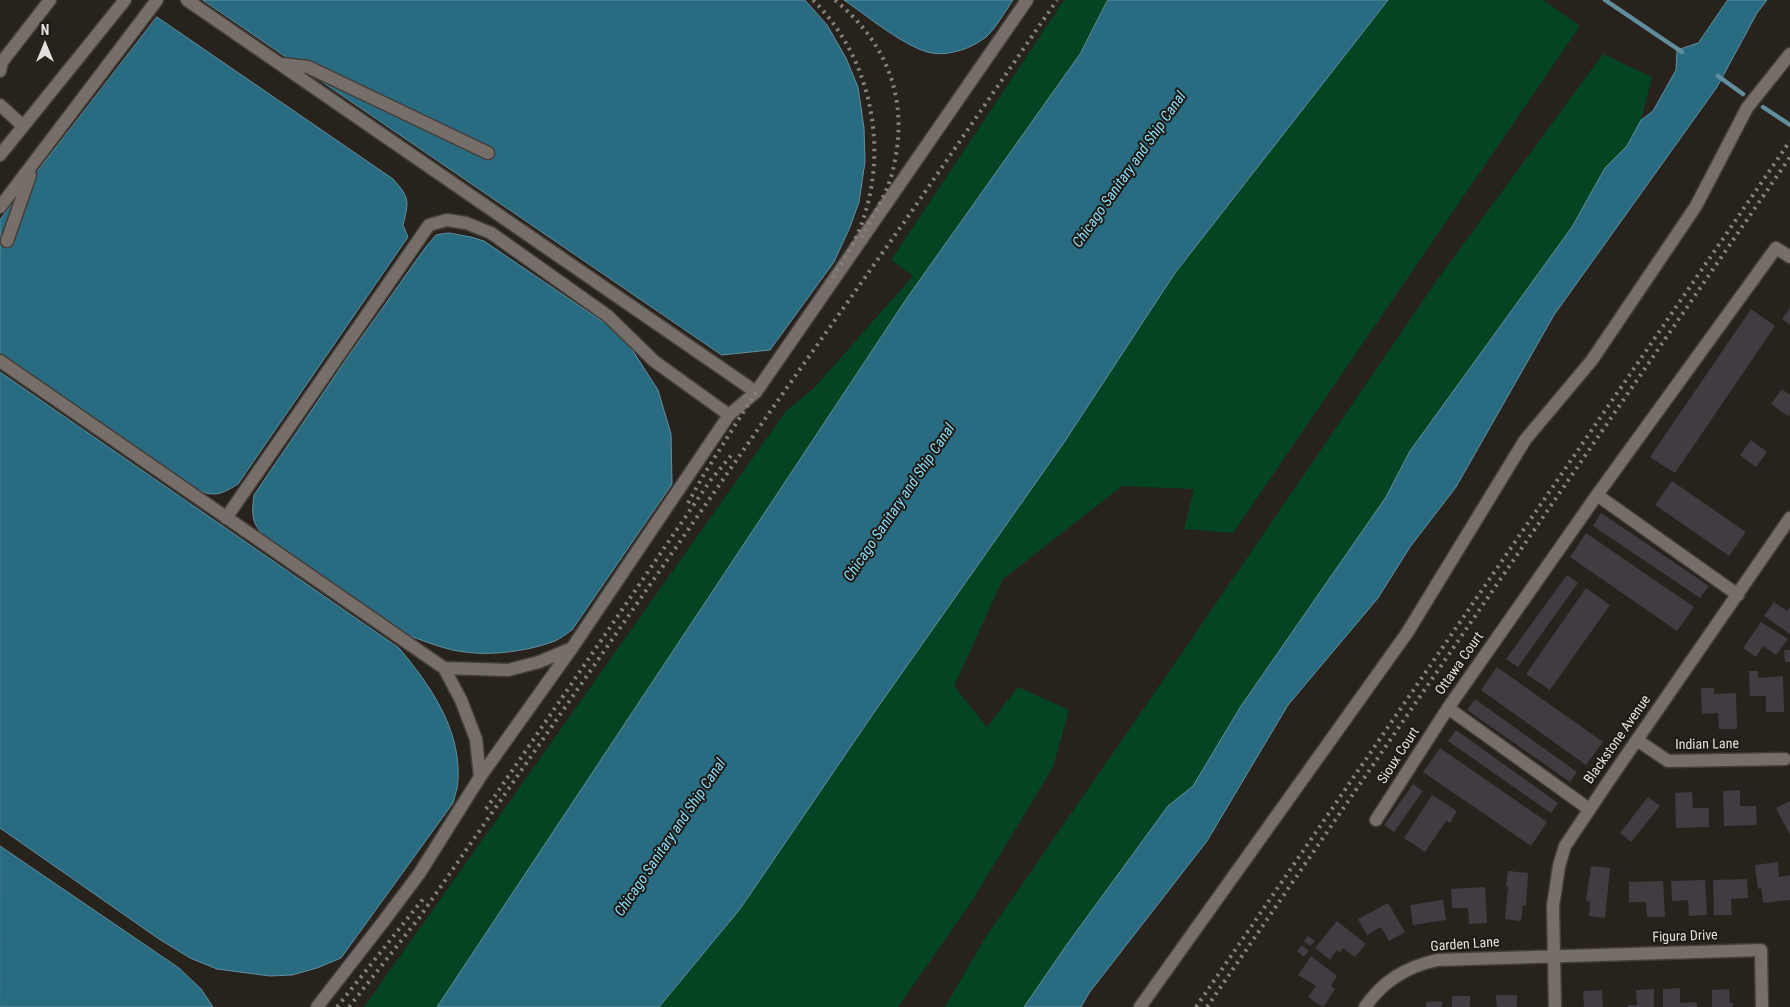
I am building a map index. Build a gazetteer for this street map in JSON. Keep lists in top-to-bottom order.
{
  "streets": {
    "street": [
      "Ottawa Court",
      "Blackstone Avenue",
      "Indian Lane",
      "Sioux Court",
      "Figura Drive",
      "Garden Lane"
    ]
  },
  "crossings": [
    ["Ottawa Court", "Blackstone Avenue"],
    ["Ottawa Court", "Sioux Court"],
    ["Blackstone Avenue", "Indian Lane"],
    ["Blackstone Avenue", "Figura Drive"],
    ["Blackstone Avenue", "Garden Lane"],
    ["Figura Drive", "Garden Lane"]
  ],
  "water": ["Chicago Sanitary and Ship Canal"],
  "north": "top"
}
